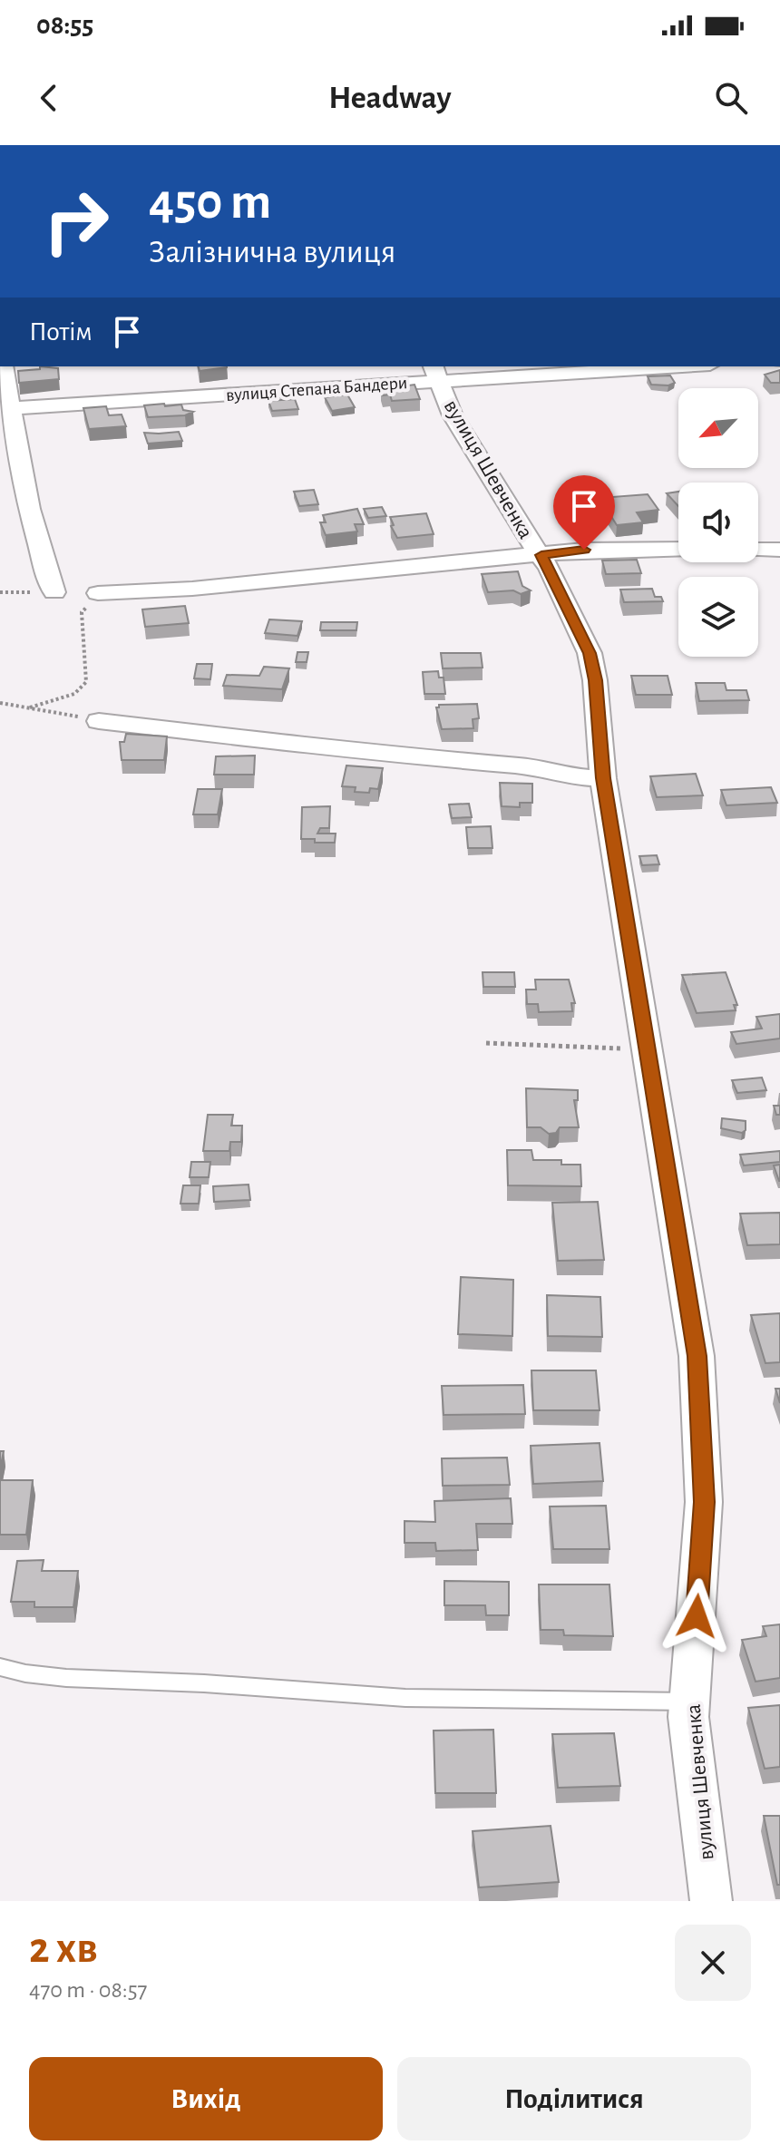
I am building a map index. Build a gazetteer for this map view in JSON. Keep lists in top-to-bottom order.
{
  "streets": {
    "street": ["вулиця Степана Бандери", "вулиця Шевченка"]
  },
  "crossings": [
    ["вулиця Степана Бандери", "вулиця Шевченка"]
  ],
  "north": "bottom left",
  "page": {
    "status": "08:55",
    "header": "Headway",
    "turn": ["450 m", "Залізнична вулиця"],
    "then": "Потім",
    "heading": ["2 хв", "470 m · 08:57"],
    "buttons": ["Вихід", "Поділитися"]
  }
}
